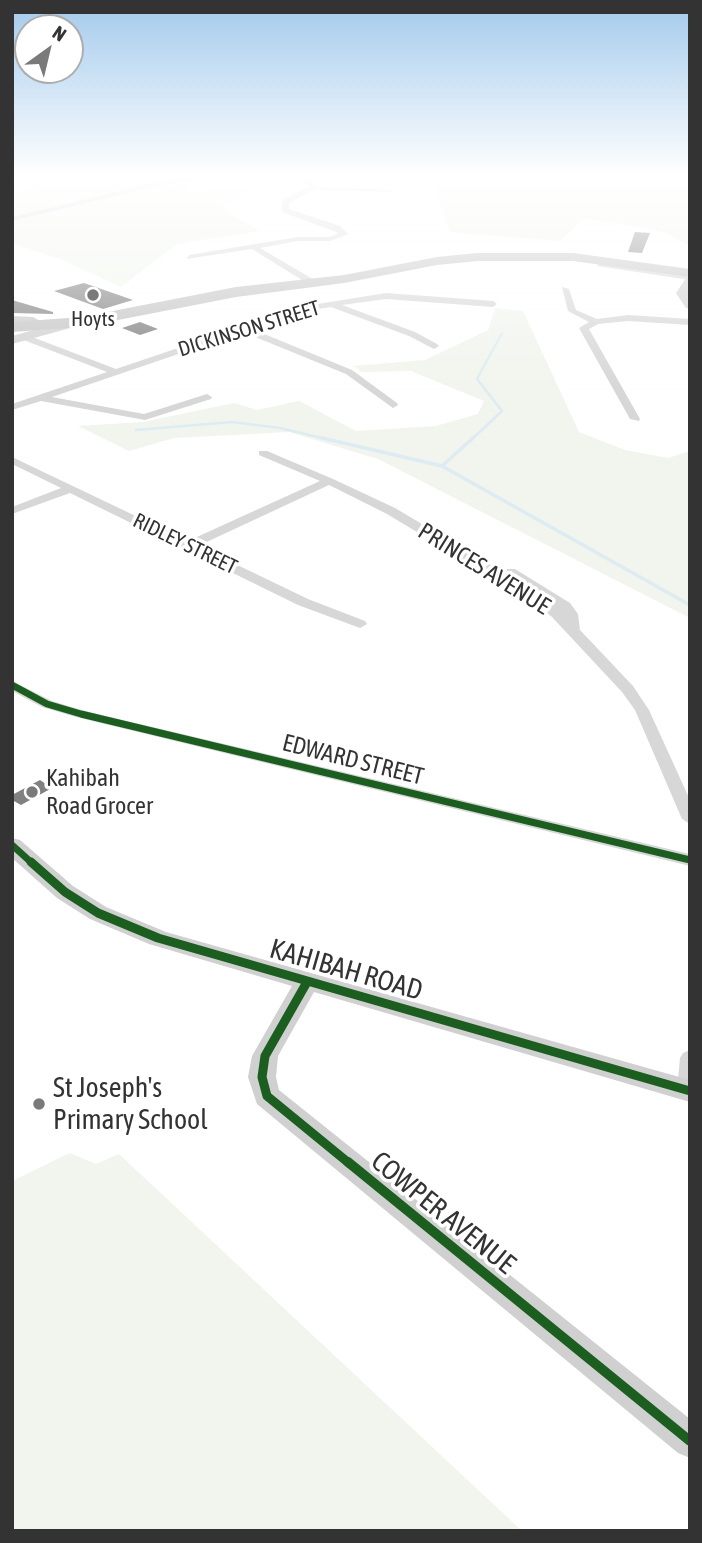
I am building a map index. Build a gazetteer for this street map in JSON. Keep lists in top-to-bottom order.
{
  "streets": {
    "street": [
      "DICKINSON STREET",
      "RIDLEY STREET",
      "PRINCES AVENUE",
      "EDWARD STREET",
      "KAHIBAH ROAD",
      "COWPER AVENUE"
    ]
  },
  "crossings": [
    ["KAHIBAH ROAD", "COWPER AVENUE"]
  ],
  "places": ["Hoyts", "Kahibah Road Grocer", "St Joseph's Primary School"],
  "north": "top right"
}
